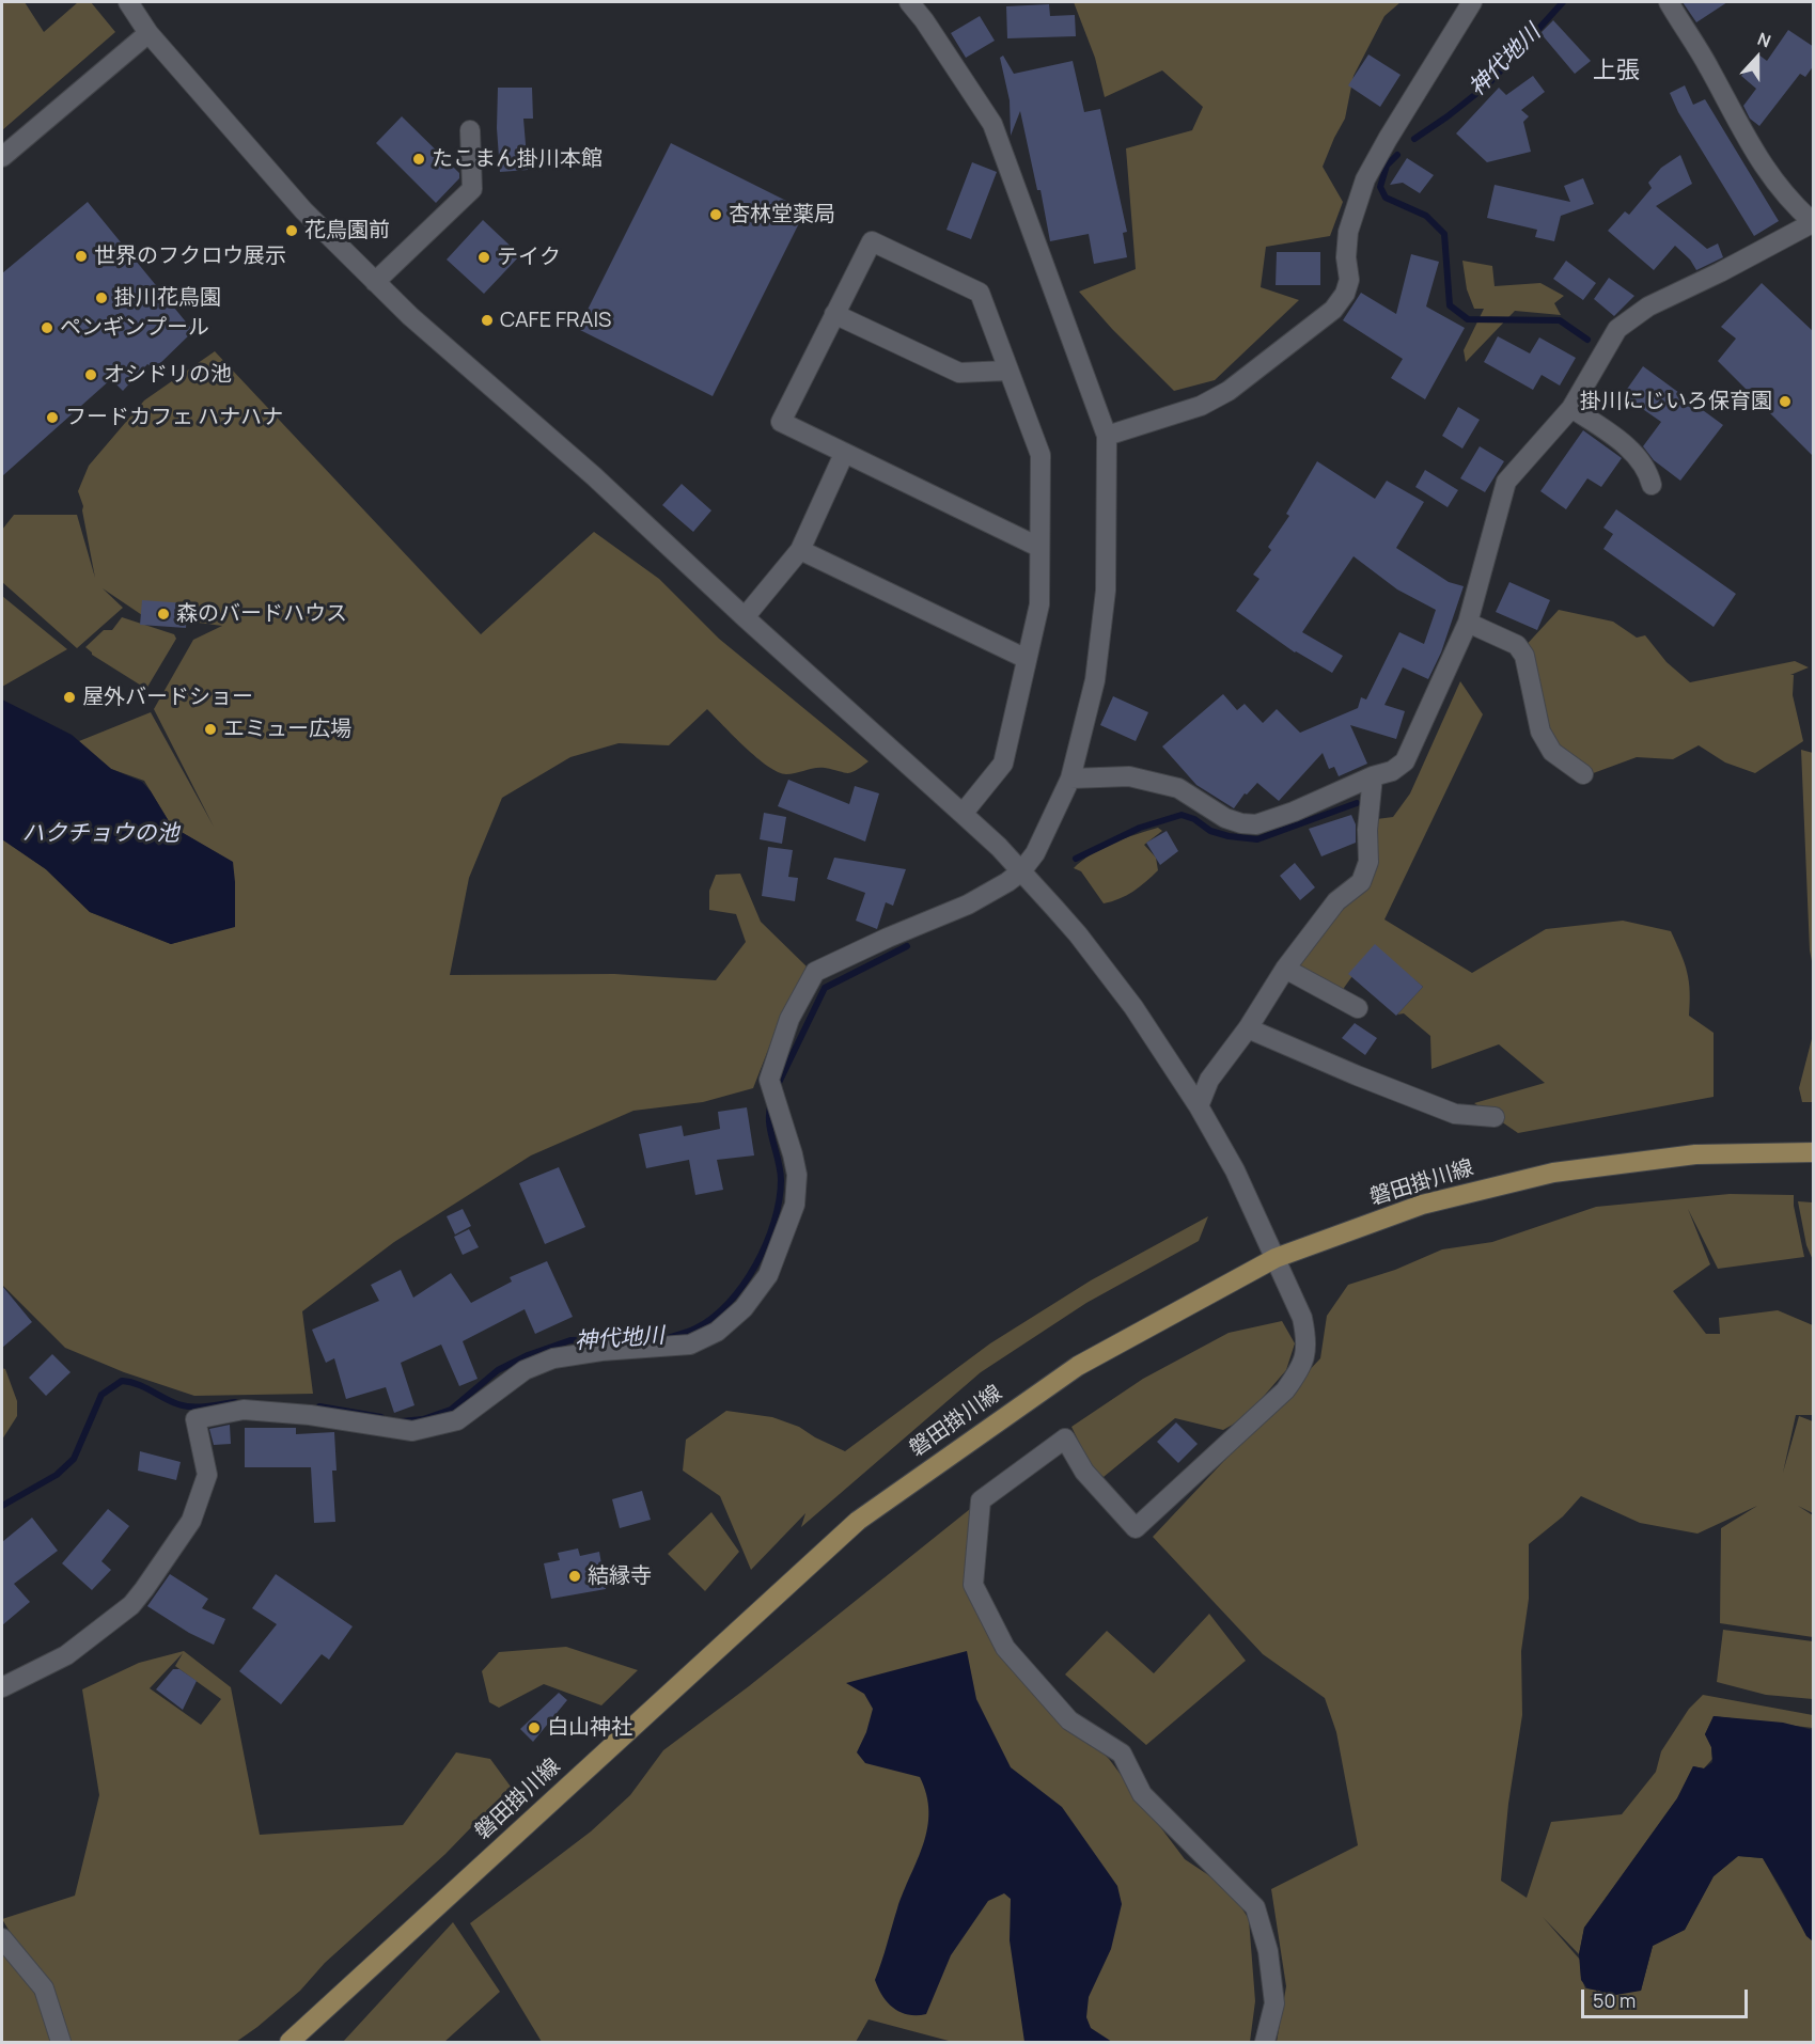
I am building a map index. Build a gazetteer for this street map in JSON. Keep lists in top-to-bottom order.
{
  "streets": {
    "main road": ["磐田掛川線"]
  },
  "districts": ["上張"],
  "water": ["神代地川", "ハクチョウの池"],
  "places": [
    "たこまん掛川本館",
    "杏林堂薬局",
    "花鳥園前",
    "世界のフクロウ展示",
    "テイク",
    "掛川花鳥園",
    "CAFE FRAIS",
    "ペンギンプール",
    "オシドリの池",
    "掛川にじいろ保育園",
    "フードカフェ ハナハナ",
    "森のバードハウス",
    "屋外バードショー",
    "エミュー広場",
    "結縁寺",
    "白山神社"
  ],
  "scale_bar": "50 m",
  "north": "top"
}
